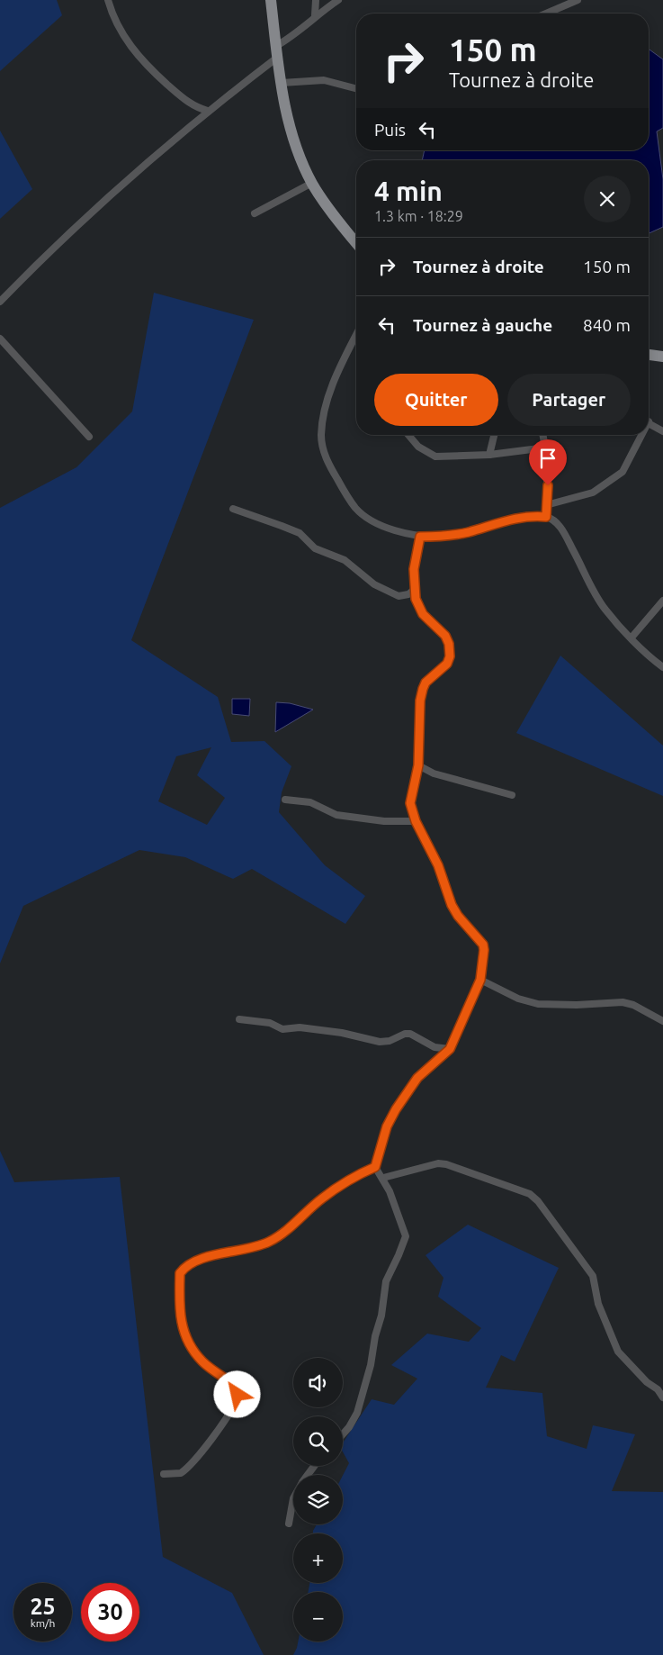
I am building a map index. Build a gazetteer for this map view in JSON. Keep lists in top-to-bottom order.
{
  "page": {
    "turn": ["150 m", "Tournez à droite"],
    "then": "Puis",
    "heading": ["4 min", "1.3 km · 18:29"],
    "list": [
      {
        "name": "Tournez à droite",
        "value": "150 m"
      },
      {
        "name": "Tournez à gauche",
        "value": "840 m"
      }
    ],
    "buttons": ["Quitter", "Partager"],
    "map_buttons": ["+", "−"],
    "speed": "25 km/h",
    "limit": "30"
  }
}
